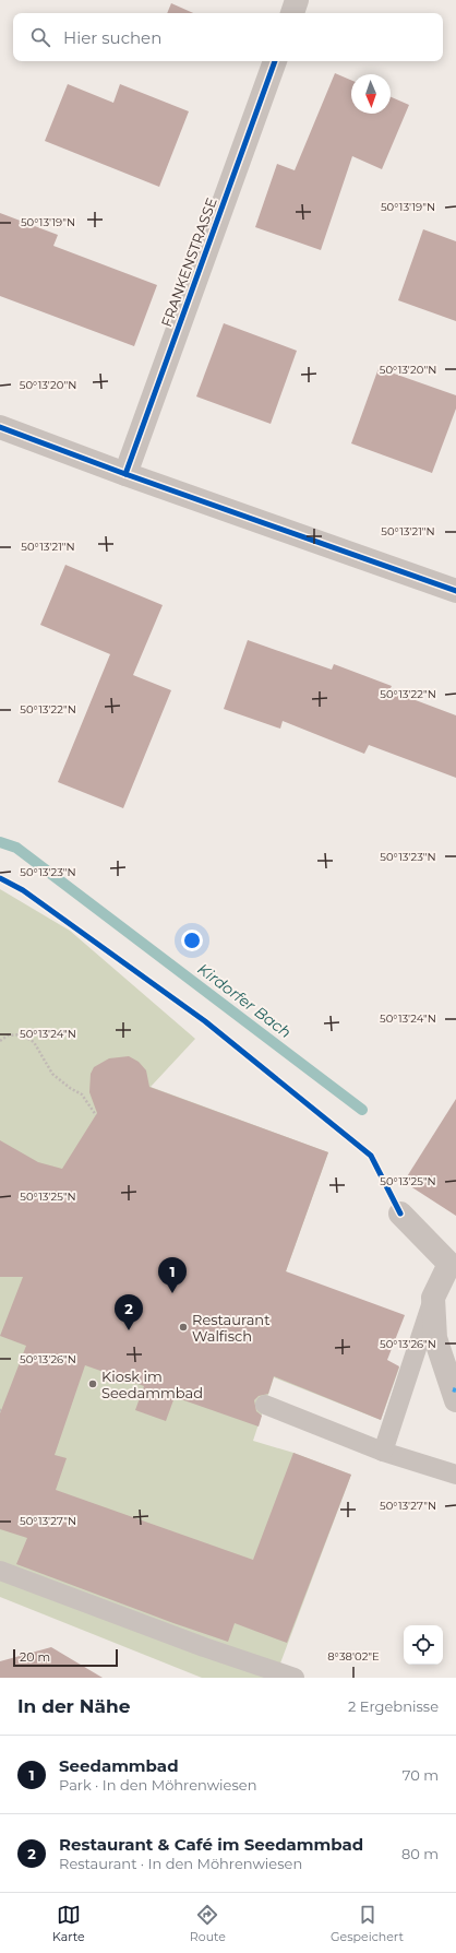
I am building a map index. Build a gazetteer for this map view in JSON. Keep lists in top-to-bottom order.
{
  "streets": {
    "street": ["FRANKENSTRASSE"]
  },
  "water": ["Kirdorfer Bach"],
  "places": ["Restaurant Walfisch", "Kiosk im Seedammbad"],
  "scale_bar": "20 m",
  "north": "bottom",
  "page": {
    "search": "Hier suchen",
    "pins": ["1", "2"],
    "scale": "20 m",
    "heading": ["In der Nähe", "2 Ergebnisse"],
    "list": [
      {
        "mark": "1",
        "name": "Seedammbad",
        "note": "Park · In den Möhrenwiesen",
        "value": "70 m"
      },
      {
        "mark": "2",
        "name": "Restaurant & Café im Seedammbad",
        "note": "Restaurant · In den Möhrenwiesen",
        "value": "80 m"
      }
    ],
    "nav": ["Karte", "Route", "Gespeichert"]
  },
  "coordinates": [
    "50°13'19\"N",
    "50°13'20\"N",
    "50°13'21\"N",
    "50°13'22\"N",
    "50°13'23\"N",
    "50°13'24\"N",
    "50°13'25\"N",
    "50°13'26\"N",
    "50°13'27\"N",
    "8°38'02\"E"
  ]
}
